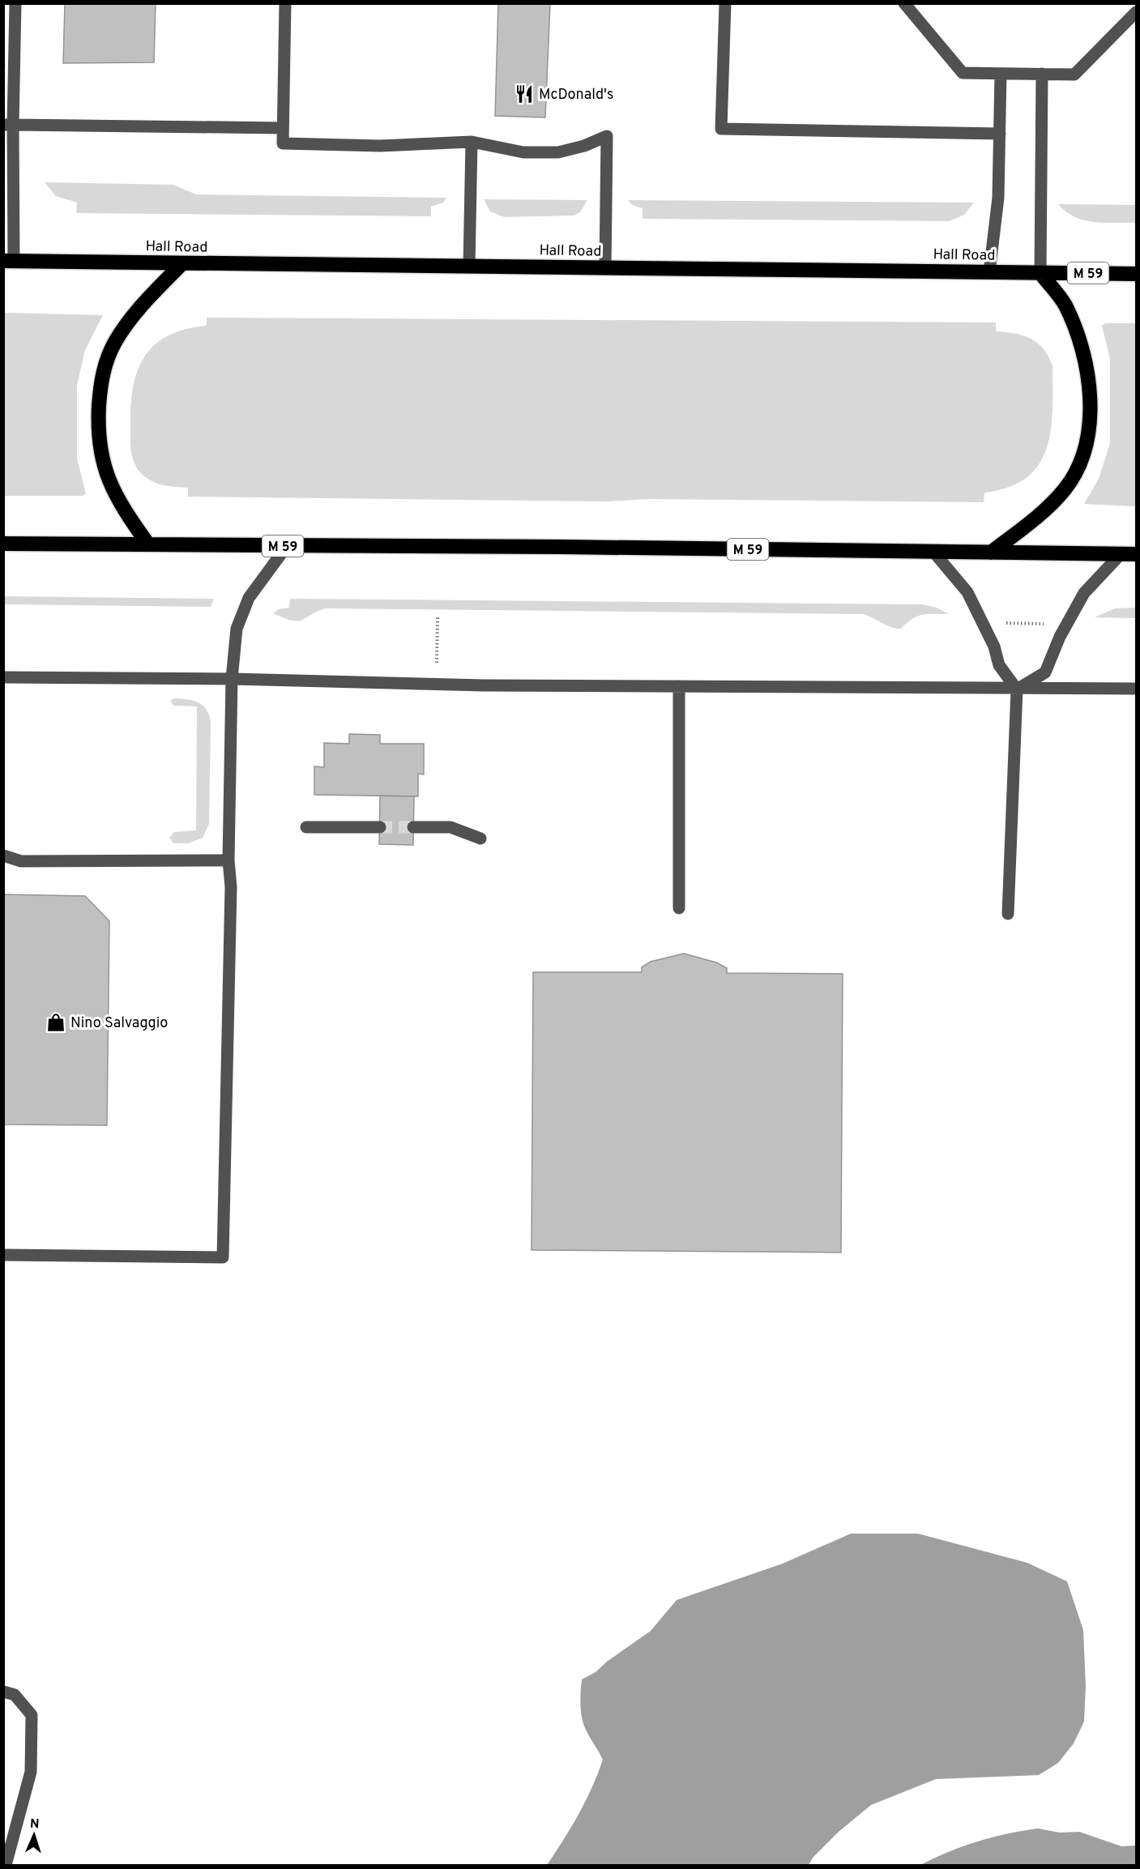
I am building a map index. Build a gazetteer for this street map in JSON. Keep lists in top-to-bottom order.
{
  "streets": {
    "highway": ["Hall Road", "M 59"]
  },
  "places": {
    "restaurant": ["McDonald's"],
    "shop": ["Nino Salvaggio"]
  },
  "north": "top"
}
